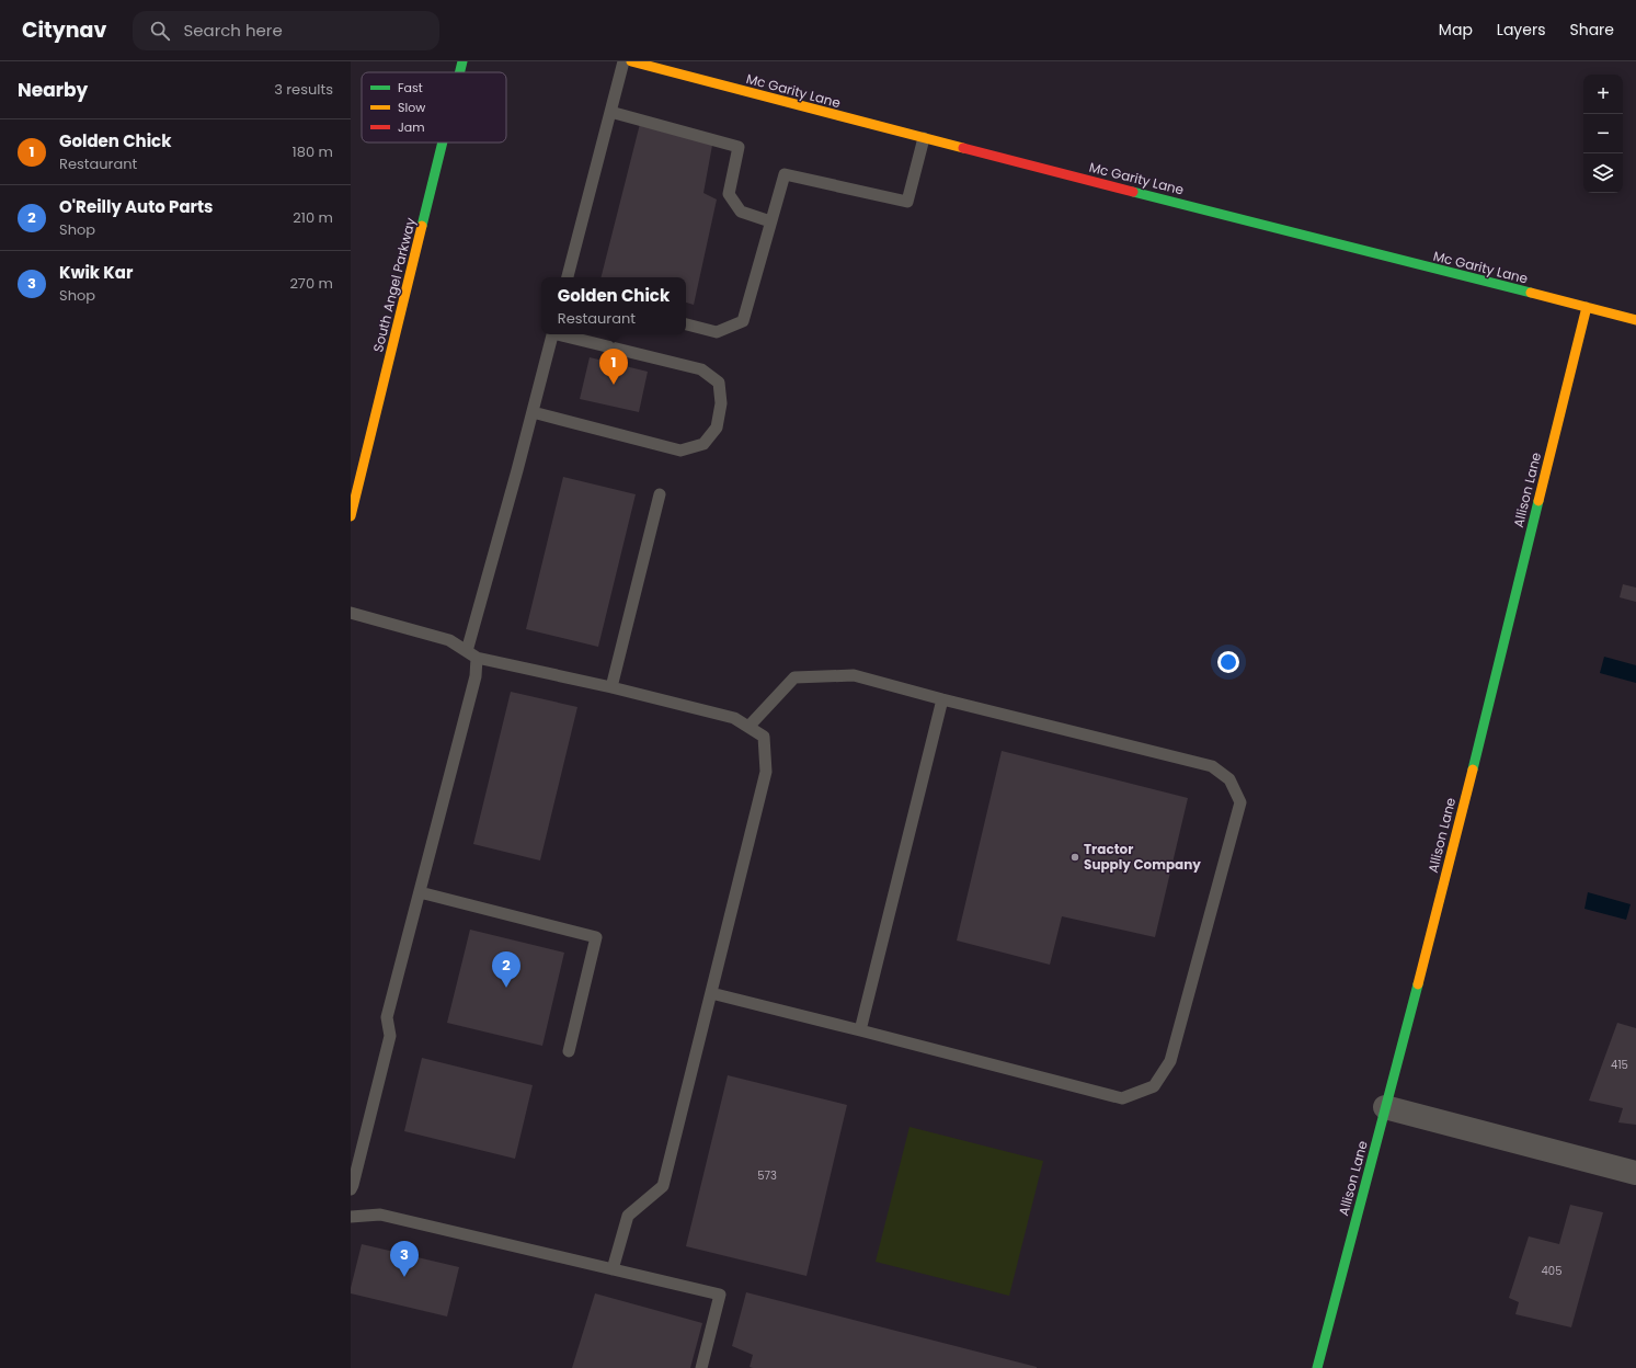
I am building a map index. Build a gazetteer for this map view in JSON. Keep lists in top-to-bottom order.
{
  "streets": {
    "street": ["Mc Garity Lane", "South Angel Parkway", "Allison Lane"]
  },
  "crossings": [
    ["Mc Garity Lane", "Allison Lane"]
  ],
  "places": ["Tractor Supply Company"],
  "house_numbers": ["415", "573", "405"],
  "legend": ["Fast", "Slow", "Jam"],
  "page": {
    "header": "Citynav",
    "search": "Search here",
    "nav": ["Map", "Layers", "Share"],
    "heading": ["Nearby", "3 results"],
    "map_buttons": ["+", "−"],
    "list": [
      {
        "mark": "1",
        "name": "Golden Chick",
        "note": "Restaurant",
        "value": "180 m"
      },
      {
        "mark": "2",
        "name": "O'Reilly Auto Parts",
        "note": "Shop",
        "value": "210 m"
      },
      {
        "mark": "3",
        "name": "Kwik Kar",
        "note": "Shop",
        "value": "270 m"
      }
    ],
    "popup": ["Golden Chick", "Restaurant"],
    "pins": ["1", "2", "3"]
  }
}
